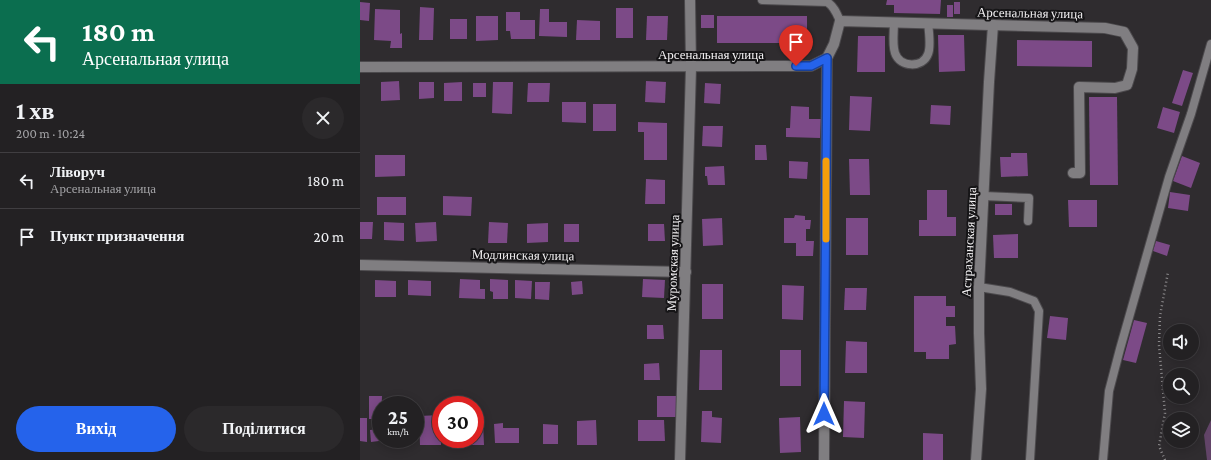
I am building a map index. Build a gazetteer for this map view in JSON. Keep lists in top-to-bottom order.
{
  "streets": {
    "street": [
      "Арсенальная улица",
      "Астраханская улица",
      "Модлинская улица",
      "Муромская улица"
    ]
  },
  "crossings": [
    ["Арсенальная улица", "Астраханская улица"],
    ["Арсенальная улица", "Муромская улица"],
    ["Модлинская улица", "Муромская улица"]
  ],
  "page": {
    "turn": ["180 m", "Арсенальная улица"],
    "heading": ["1 хв", "200 m · 10:24"],
    "list": [
      {
        "name": "Ліворуч",
        "note": "Арсенальная улица",
        "value": "180 m"
      },
      {
        "name": "Пункт призначення",
        "value": "20 m"
      }
    ],
    "speed": "25 km/h",
    "limit": "30",
    "buttons": ["Вихід", "Поділитися"]
  }
}
